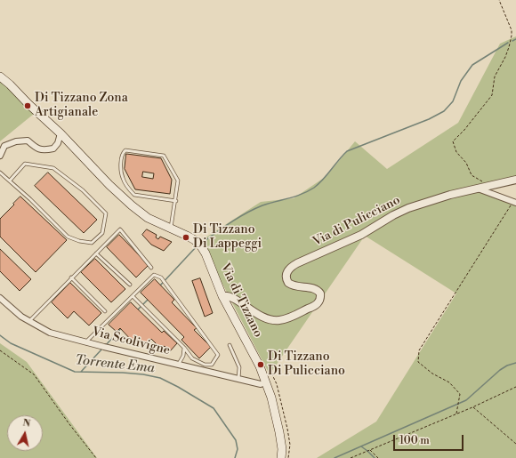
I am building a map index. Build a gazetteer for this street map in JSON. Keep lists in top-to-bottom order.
{
  "streets": {
    "main road": ["Via di Tizzano"],
    "street": ["Via di Pulicciano", "Via Scolivigne"]
  },
  "crossings": [
    ["Via di Pulicciano", "Via di Tizzano"],
    ["Via di Tizzano", "Via Scolivigne"]
  ],
  "water": ["Torrente Ema"],
  "places": ["Di Tizzano Zona Artigianale", "Di Tizzano Di Lappeggi", "Di Tizzano Di Pulicciano"],
  "scale_bar": "100 m",
  "north": "top"
}
